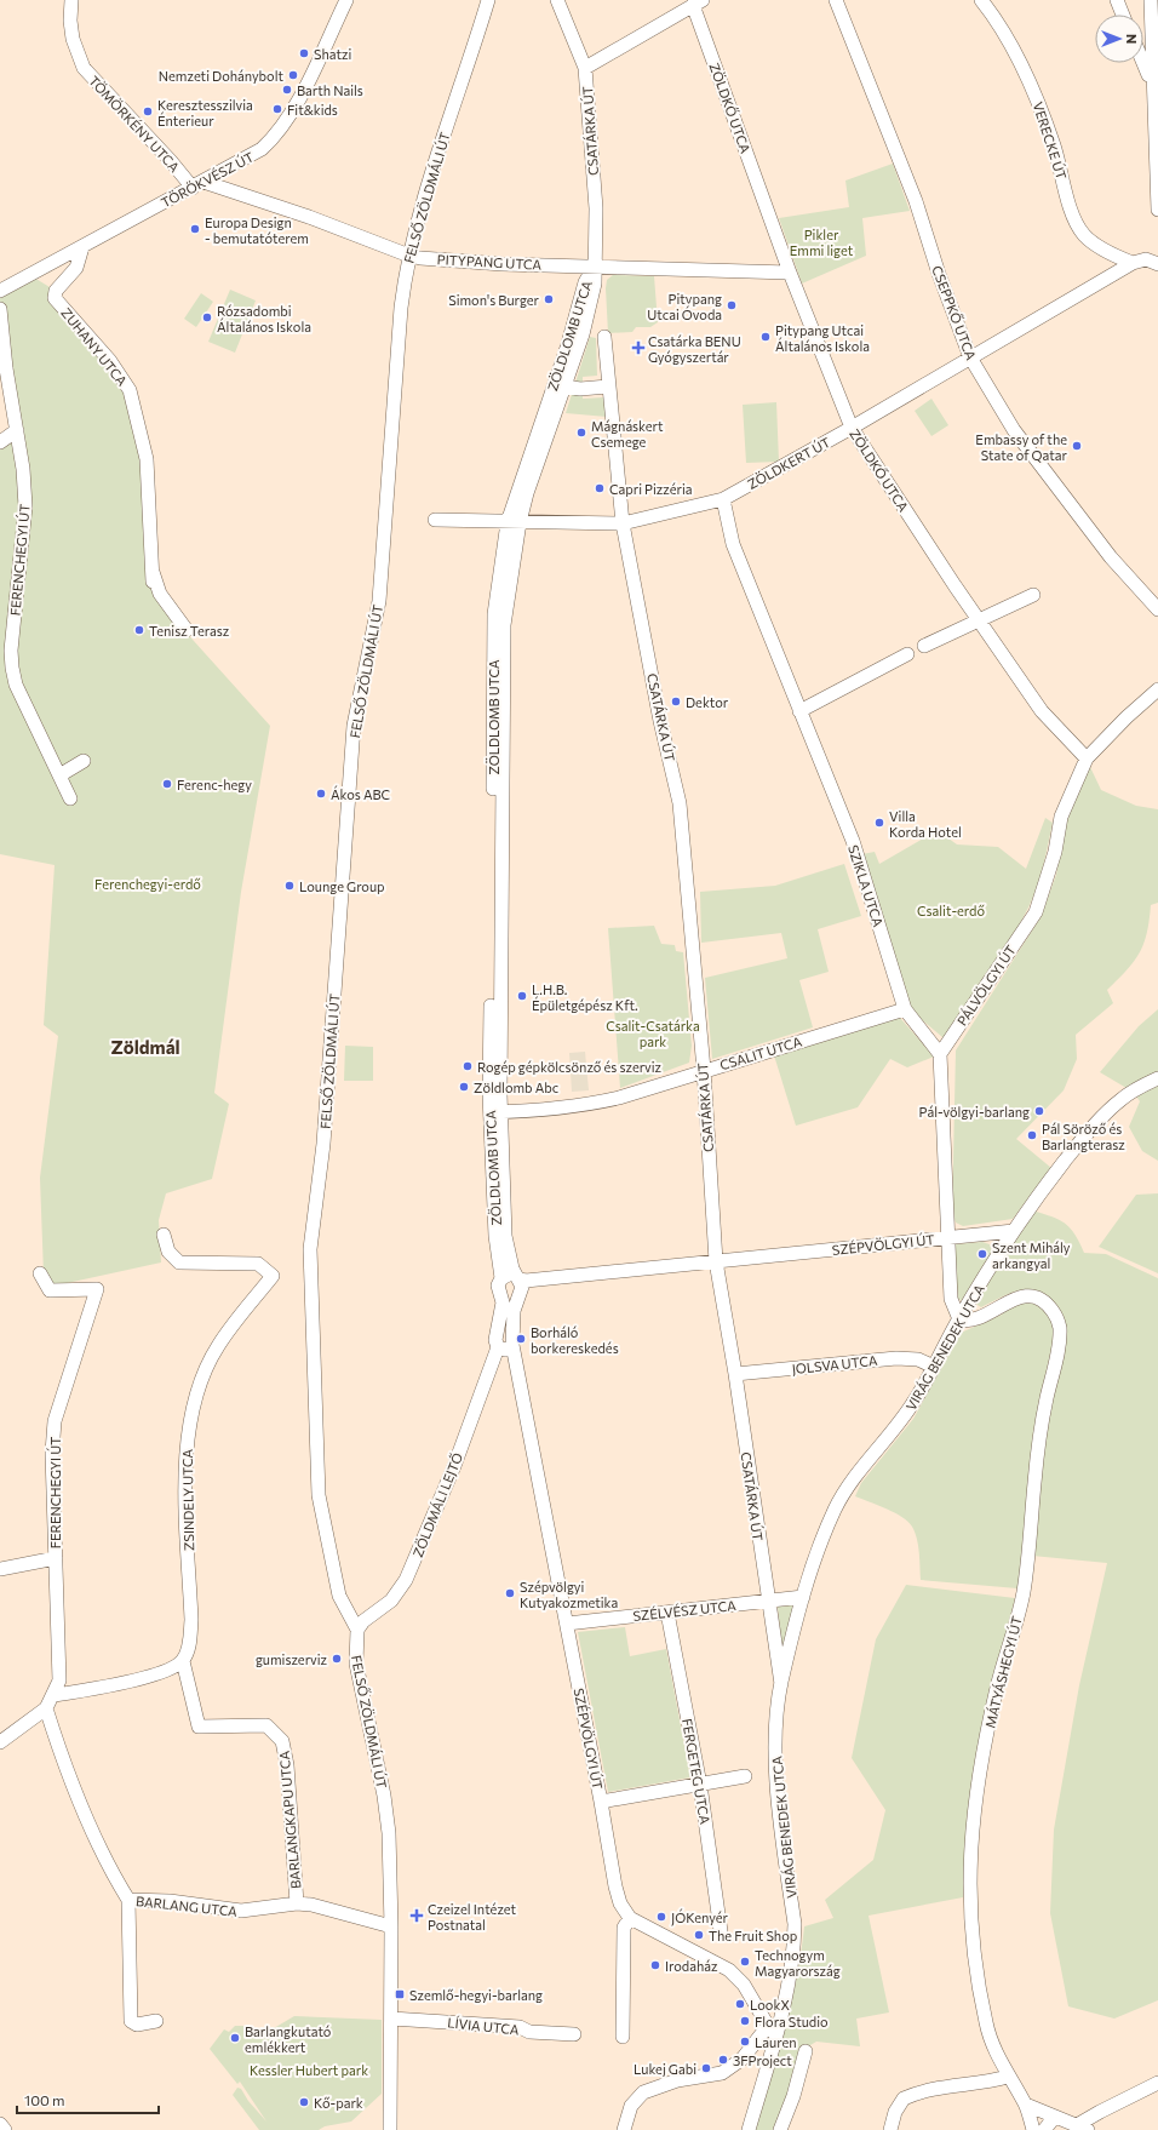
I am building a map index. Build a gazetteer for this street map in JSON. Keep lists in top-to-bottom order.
{
  "streets": {
    "street": [
      "ZÖLDKŐ UTCA",
      "TÖMÖRKÉNY UTCA",
      "CSATÁRKA ÚT",
      "VERECKE ÚT",
      "TÖRÖKVÉSZ ÚT",
      "FELSŐ ZÖLDMÁLI ÚT",
      "PITYPANG UTCA",
      "CSEPPKŐ UTCA",
      "ZÖLDLOMB UTCA",
      "ZUHANY UTCA",
      "ZÖLDKERT ÚT",
      "FERENCHEGYI ÚT",
      "SZIKLA UTCA",
      "PÁLVÖLGYI ÚT",
      "CSALIT UTCA",
      "SZÉPVÖLGYI ÚT",
      "VIRÁG BENEDEK UTCA",
      "JOLSVA UTCA",
      "ZSINDELY UTCA",
      "ZÖLDMÁLI LEJTŐ",
      "SZÉLVÉSZ UTCA",
      "MÁTYÁSHEGYI ÚT",
      "FERGETEG UTCA",
      "BARLANGKAPU UTCA",
      "BARLANG UTCA",
      "LÍVIA UTCA"
    ]
  },
  "crossings": [
    ["ZÖLDKŐ UTCA", "PITYPANG UTCA"],
    ["ZÖLDKŐ UTCA", "ZÖLDKERT ÚT"],
    ["ZÖLDKŐ UTCA", "PÁLVÖLGYI ÚT"],
    ["TÖMÖRKÉNY UTCA", "TÖRÖKVÉSZ ÚT"],
    ["TÖMÖRKÉNY UTCA", "PITYPANG UTCA"],
    ["CSATÁRKA ÚT", "PITYPANG UTCA"],
    ["CSATÁRKA ÚT", "ZÖLDLOMB UTCA"],
    ["CSATÁRKA ÚT", "ZÖLDKERT ÚT"],
    ["CSATÁRKA ÚT", "CSALIT UTCA"],
    ["CSATÁRKA ÚT", "SZÉPVÖLGYI ÚT"],
    ["CSATÁRKA ÚT", "VIRÁG BENEDEK UTCA"],
    ["CSATÁRKA ÚT", "JOLSVA UTCA"],
    ["CSATÁRKA ÚT", "SZÉLVÉSZ UTCA"],
    ["VERECKE ÚT", "ZÖLDKERT ÚT"],
    ["TÖRÖKVÉSZ ÚT", "PITYPANG UTCA"],
    ["TÖRÖKVÉSZ ÚT", "ZUHANY UTCA"],
    ["FELSŐ ZÖLDMÁLI ÚT", "PITYPANG UTCA"],
    ["FELSŐ ZÖLDMÁLI ÚT", "ZÖLDMÁLI LEJTŐ"],
    ["FELSŐ ZÖLDMÁLI ÚT", "BARLANG UTCA"],
    ["FELSŐ ZÖLDMÁLI ÚT", "LÍVIA UTCA"],
    ["PITYPANG UTCA", "ZÖLDLOMB UTCA"],
    ["CSEPPKŐ UTCA", "ZÖLDKERT ÚT"],
    ["ZÖLDLOMB UTCA", "ZÖLDKERT ÚT"],
    ["ZÖLDLOMB UTCA", "CSALIT UTCA"],
    ["ZÖLDLOMB UTCA", "SZÉPVÖLGYI ÚT"],
    ["ZÖLDKERT ÚT", "SZIKLA UTCA"],
    ["FERENCHEGYI ÚT", "BARLANG UTCA"],
    ["SZIKLA UTCA", "PÁLVÖLGYI ÚT"],
    ["SZIKLA UTCA", "CSALIT UTCA"],
    ["SZÉPVÖLGYI ÚT", "VIRÁG BENEDEK UTCA"],
    ["SZÉPVÖLGYI ÚT", "ZÖLDMÁLI LEJTŐ"],
    ["SZÉPVÖLGYI ÚT", "SZÉLVÉSZ UTCA"],
    ["VIRÁG BENEDEK UTCA", "JOLSVA UTCA"],
    ["VIRÁG BENEDEK UTCA", "SZÉLVÉSZ UTCA"],
    ["VIRÁG BENEDEK UTCA", "MÁTYÁSHEGYI ÚT"],
    ["ZSINDELY UTCA", "BARLANGKAPU UTCA"],
    ["SZÉLVÉSZ UTCA", "FERGETEG UTCA"],
    ["BARLANGKAPU UTCA", "BARLANG UTCA"]
  ],
  "districts": ["Zöldmál"],
  "parks": [
    "Pikler Emmi liget",
    "Ferenchegyi-erdő",
    "Csalit-erdő",
    "Csalit-Csatárka park",
    "Kessler Hubert park"
  ],
  "places": {
    "other": [
      "Shatzi",
      "Nemzeti Dohánybolt",
      "Barth Nails",
      "Fit&kids",
      "Keresztesszilvia Énterieur",
      "Europa Design - bemutatóterem",
      "Simon's Burger",
      "Pitypang Utcai Óvoda",
      "Rózsadombi Általános Iskola",
      "Pitypang Utcai Általános Iskola",
      "Mágnáskert Csemege",
      "Embassy of the State of Qatar",
      "Capri Pizzéria",
      "Tenisz Terasz",
      "Dektor",
      "Ferenc-hegy",
      "Ákos ABC",
      "Villa Korda Hotel",
      "Lounge Group",
      "L.H.B. Épületgépész Kft.",
      "Rogép gépkölcsönző és szerviz",
      "Zöldlomb Abc",
      "Pál-völgyi-barlang",
      "Pál Söröző és Barlangterasz",
      "Szent Mihály arkangyal",
      "Borháló borkereskedés",
      "Szépvölgyi Kutyakozmetika",
      "gumiszerviz",
      "JÓKenyér",
      "The Fruit Shop",
      "Technogym Magyarország",
      "Irodaház",
      "LookX",
      "Flora Studio",
      "Barlangkutató emlékkert",
      "Lauren",
      "3FProject",
      "Lukej Gabi",
      "Kő-park"
    ],
    "health": ["Csatárka BENU Gyógyszertár", "Czeizel Intézet Postnatal"],
    "transit": ["Szemlő-hegyi-barlang"]
  },
  "scale_bar": "100 m",
  "north": "right"
}
